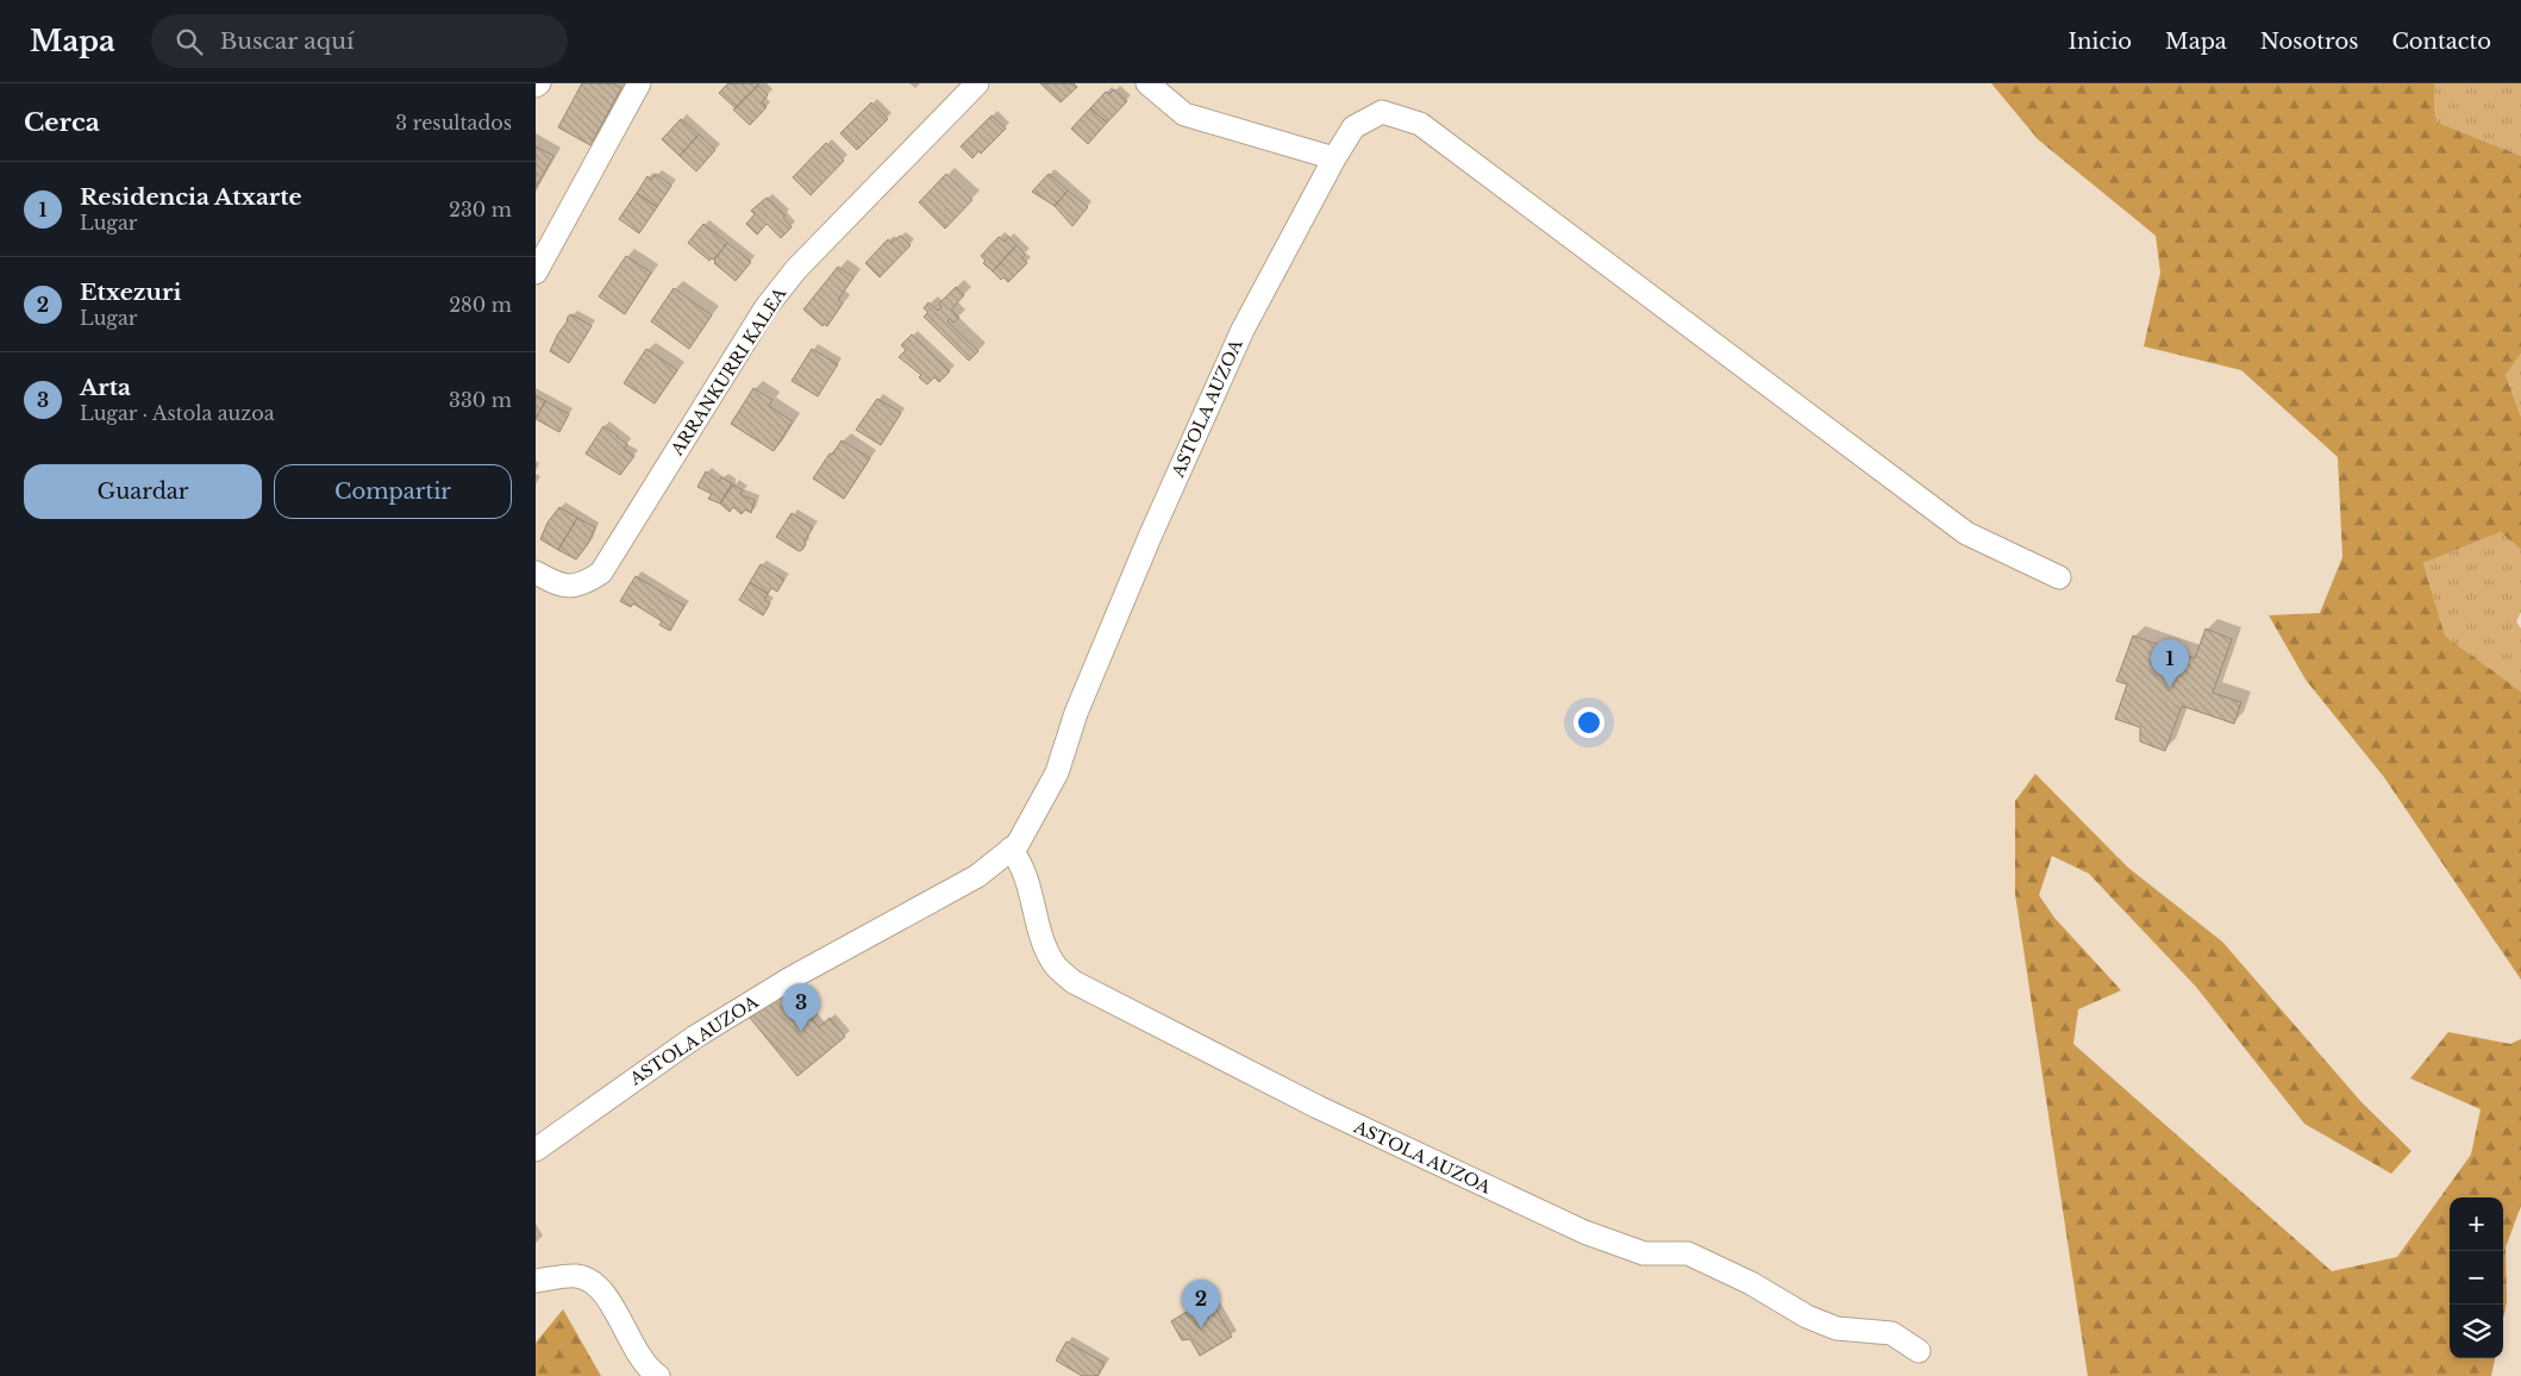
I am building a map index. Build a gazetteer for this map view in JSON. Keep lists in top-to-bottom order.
{
  "streets": {
    "street": ["ARRANKURRI KALEA", "ASTOLA AUZOA"]
  },
  "page": {
    "header": "Mapa",
    "search": "Buscar aquí",
    "nav": [
      "Inicio",
      "Mapa",
      "Nosotros",
      "Contacto"
    ],
    "heading": ["Cerca", "3 resultados"],
    "list": [
      {
        "mark": "1",
        "name": "Residencia Atxarte",
        "note": "Lugar",
        "value": "230 m"
      },
      {
        "mark": "2",
        "name": "Etxezuri",
        "note": "Lugar",
        "value": "280 m"
      },
      {
        "mark": "3",
        "name": "Arta",
        "note": "Lugar · Astola auzoa",
        "value": "330 m"
      }
    ],
    "buttons": ["Guardar", "Compartir"],
    "pins": ["1", "3", "2"],
    "map_buttons": ["+", "−"]
  }
}
